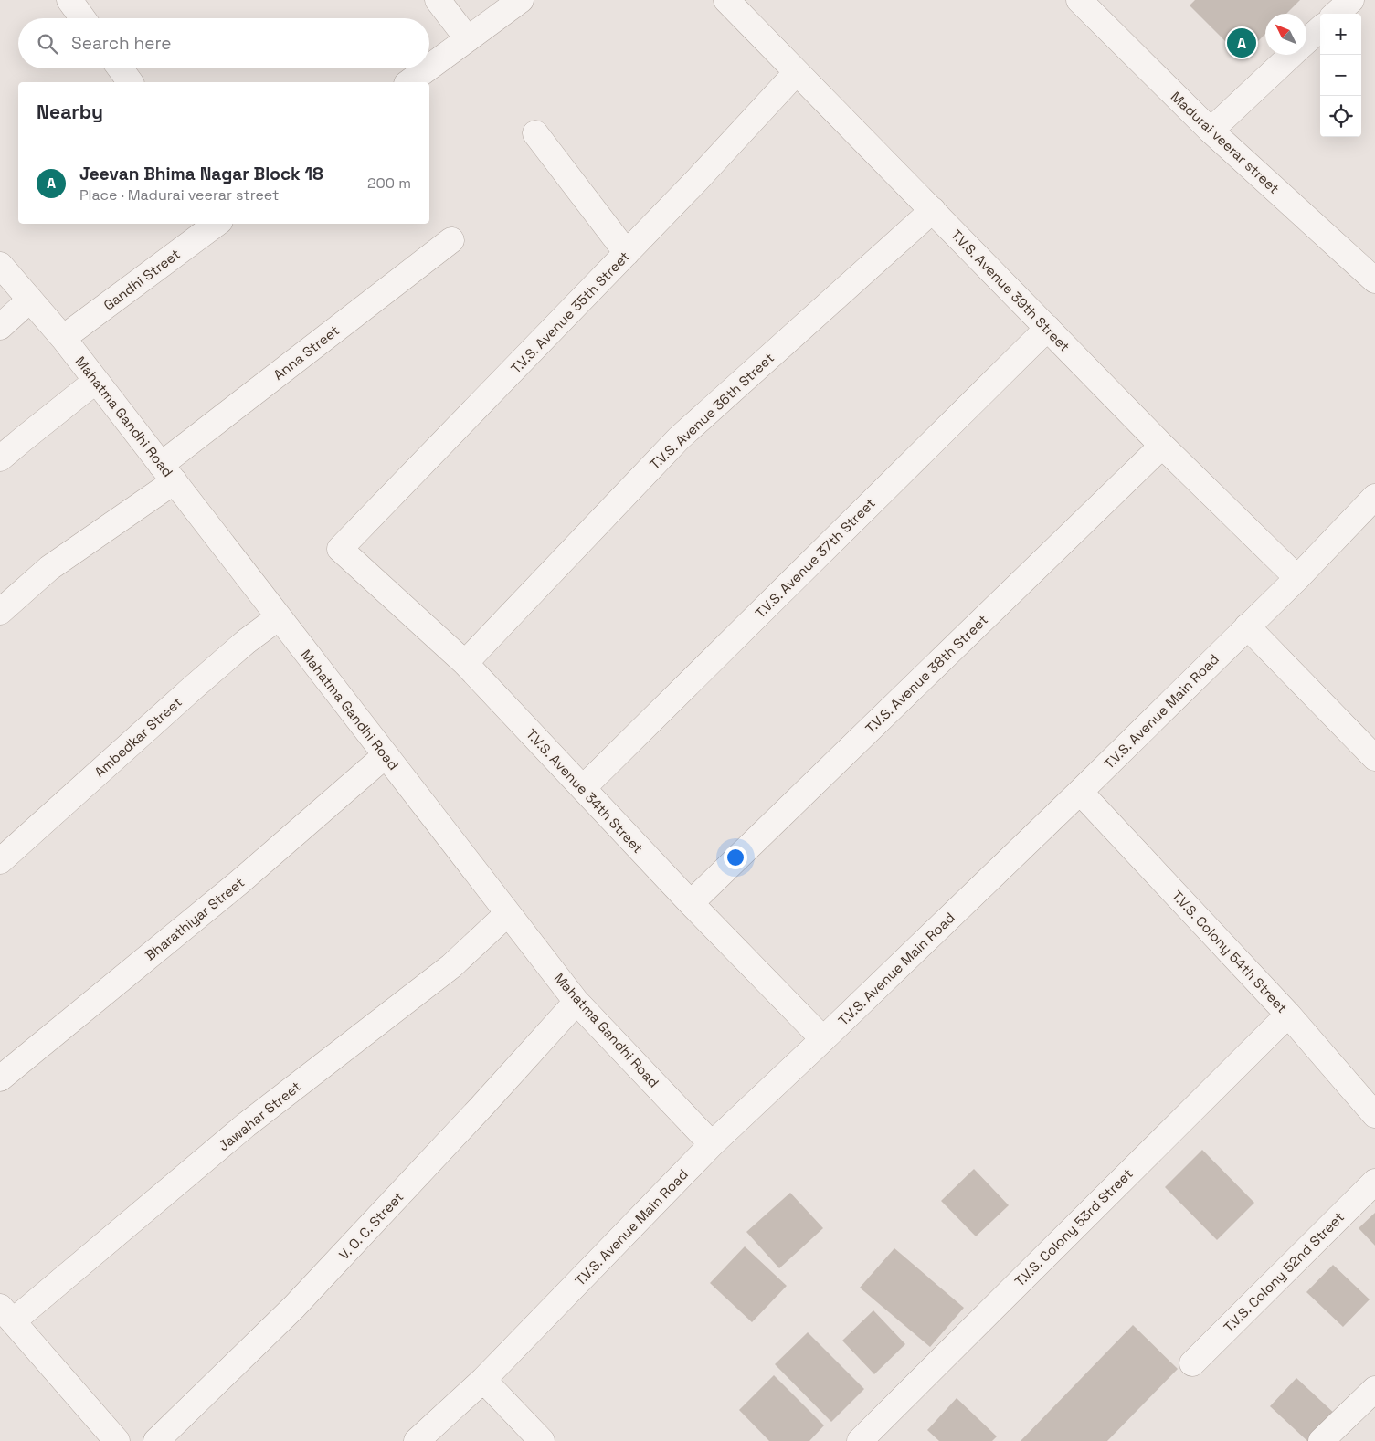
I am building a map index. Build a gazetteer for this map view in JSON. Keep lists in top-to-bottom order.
{
  "streets": {
    "street": [
      "Madurai veerar street",
      "Gandhi Street",
      "T.V.S. Avenue 39th Street",
      "T.V.S. Avenue 35th Street",
      "Anna Street",
      "T.V.S. Avenue 36th Street",
      "Mahatma Gandhi Road",
      "T.V.S. Avenue 37th Street",
      "T.V.S. Avenue 38th Street",
      "T.V.S. Avenue Main Road",
      "Ambedkar Street",
      "T.V.S. Avenue 34th Street",
      "Bharathiyar Street",
      "T.V.S. Colony 54th Street",
      "Jawahar Street",
      "V. O. C. Street",
      "T.V.S. Colony 53rd Street",
      "T.V.S. Colony 52nd Street"
    ]
  },
  "crossings": [
    ["Gandhi Street", "Mahatma Gandhi Road"],
    ["T.V.S. Avenue 39th Street", "T.V.S. Avenue 35th Street"],
    ["T.V.S. Avenue 39th Street", "T.V.S. Avenue 36th Street"],
    ["T.V.S. Avenue 39th Street", "T.V.S. Avenue 37th Street"],
    ["T.V.S. Avenue 39th Street", "T.V.S. Avenue 38th Street"],
    ["T.V.S. Avenue 39th Street", "T.V.S. Avenue Main Road"],
    ["T.V.S. Avenue 35th Street", "T.V.S. Avenue 34th Street"],
    ["Anna Street", "Mahatma Gandhi Road"],
    ["T.V.S. Avenue 36th Street", "T.V.S. Avenue 34th Street"],
    ["Mahatma Gandhi Road", "T.V.S. Avenue Main Road"],
    ["Mahatma Gandhi Road", "Ambedkar Street"],
    ["Mahatma Gandhi Road", "Bharathiyar Street"],
    ["Mahatma Gandhi Road", "Jawahar Street"],
    ["Mahatma Gandhi Road", "V. O. C. Street"],
    ["T.V.S. Avenue 37th Street", "T.V.S. Avenue 34th Street"],
    ["T.V.S. Avenue 38th Street", "T.V.S. Avenue 34th Street"],
    ["T.V.S. Avenue Main Road", "T.V.S. Avenue 34th Street"],
    ["T.V.S. Avenue Main Road", "T.V.S. Colony 54th Street"],
    ["T.V.S. Colony 54th Street", "T.V.S. Colony 53rd Street"]
  ],
  "north": "top left",
  "page": {
    "map_buttons": ["+", "−"],
    "search": "Search here",
    "pins": "A",
    "heading": "Nearby",
    "list": [
      {
        "mark": "A",
        "name": "Jeevan Bhima Nagar Block 18",
        "note": "Place · Madurai veerar street",
        "value": "200 m"
      }
    ]
  }
}
